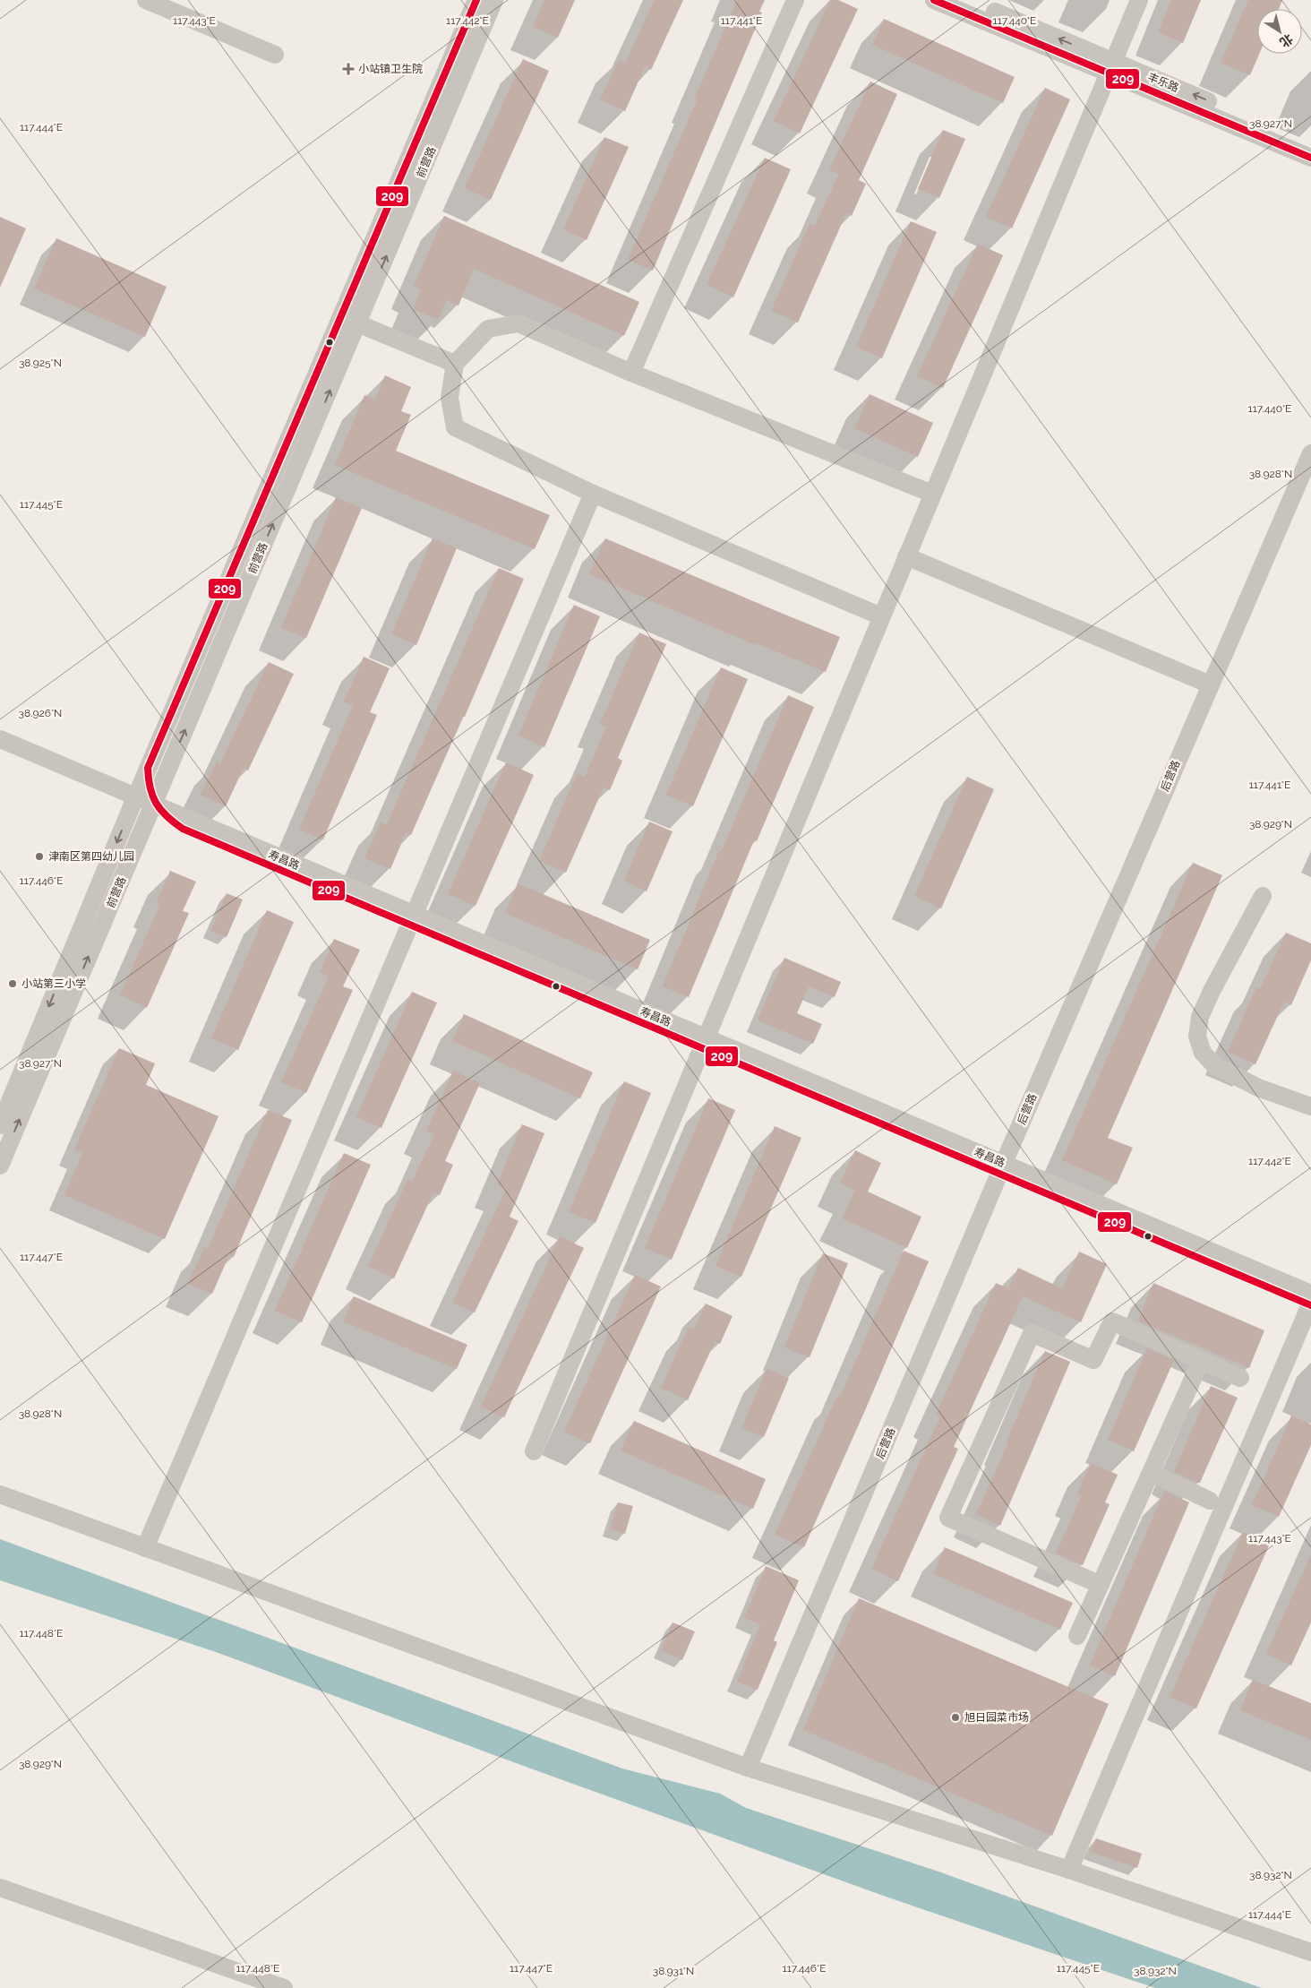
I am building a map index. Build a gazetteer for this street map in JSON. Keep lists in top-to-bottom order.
{
  "streets": {
    "street": [
      "丰乐路",
      "前营路",
      "后营路",
      "寿昌路"
    ]
  },
  "crossings": [
    ["前营路", "寿昌路"],
    ["后营路", "寿昌路"]
  ],
  "places": {
    "health": ["小站镇卫生院"],
    "other": ["津南区第四幼儿园", "小站第三小学", "旭日园菜市场"]
  },
  "lines": ["transit line 209"],
  "north": "bottom right",
  "coordinates": [
    "117.443°E",
    "117.442°E",
    "117.441°E",
    "117.440°E",
    "38.927°N",
    "117.444°E",
    "38.925°N",
    "38.928°N",
    "117.445°E",
    "38.926°N",
    "38.929°N",
    "117.446°E",
    "117.447°E",
    "117.448°E",
    "38.932°N",
    "38.931°N"
  ]
}
